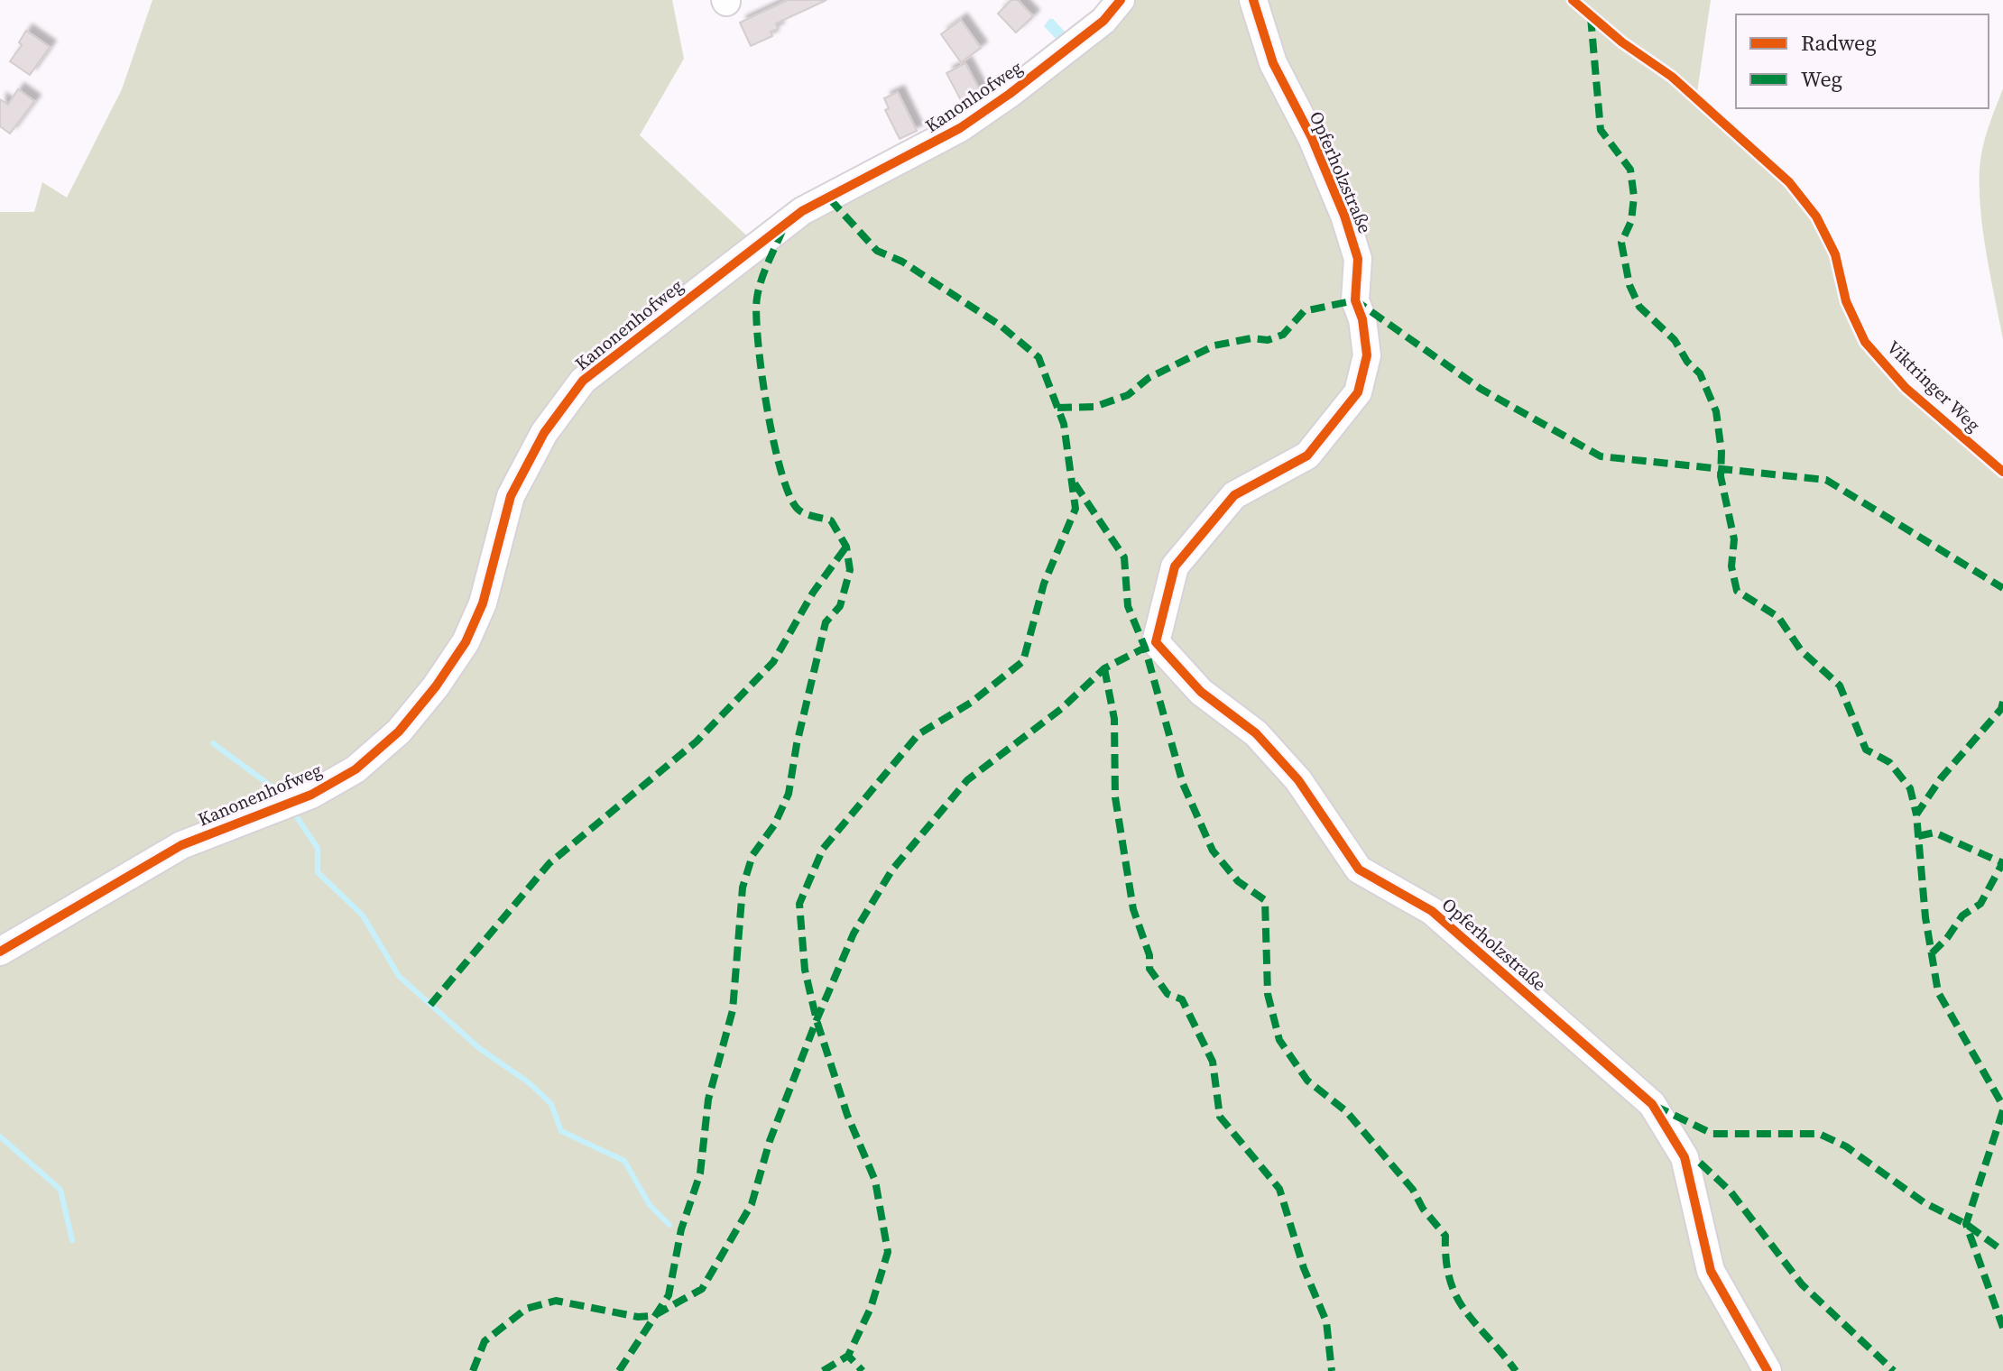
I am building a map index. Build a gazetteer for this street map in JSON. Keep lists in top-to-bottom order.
{
  "streets": {
    "street": ["Kanonhofweg", "Opferholzstraße", "Kanonenhofweg"],
    "cycle path": ["Viktringer Weg"]
  },
  "crossings": [
    ["Kanonhofweg", "Kanonenhofweg"]
  ],
  "legend": ["Radweg", "Weg"]
}
